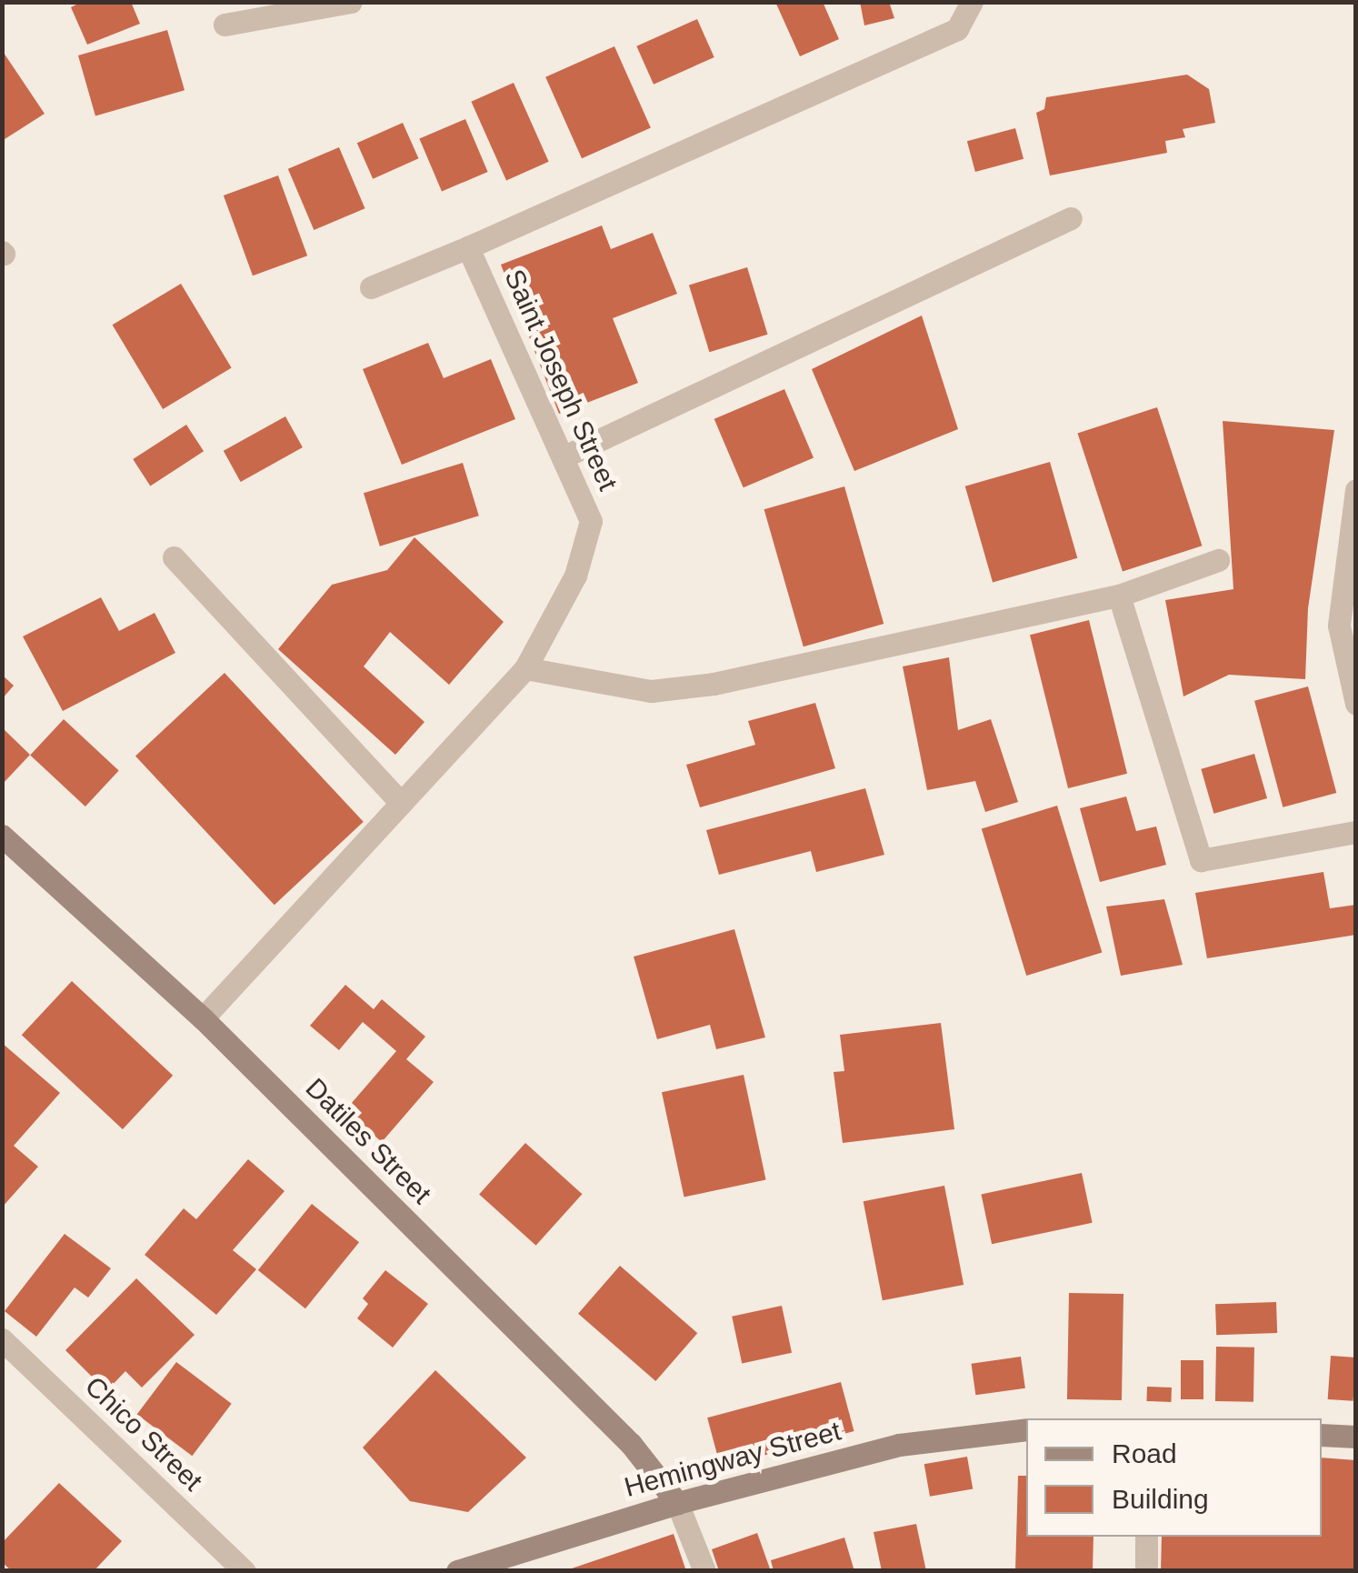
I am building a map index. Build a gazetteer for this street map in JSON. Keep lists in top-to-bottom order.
{
  "streets": {
    "main road": ["Datiles Street", "Hemingway Street"],
    "street": ["Saint Joseph Street", "Chico Street"]
  },
  "crossings": [
    ["Saint Joseph Street", "Datiles Street"],
    ["Datiles Street", "Hemingway Street"]
  ],
  "legend": ["Road", "Building"]
}
